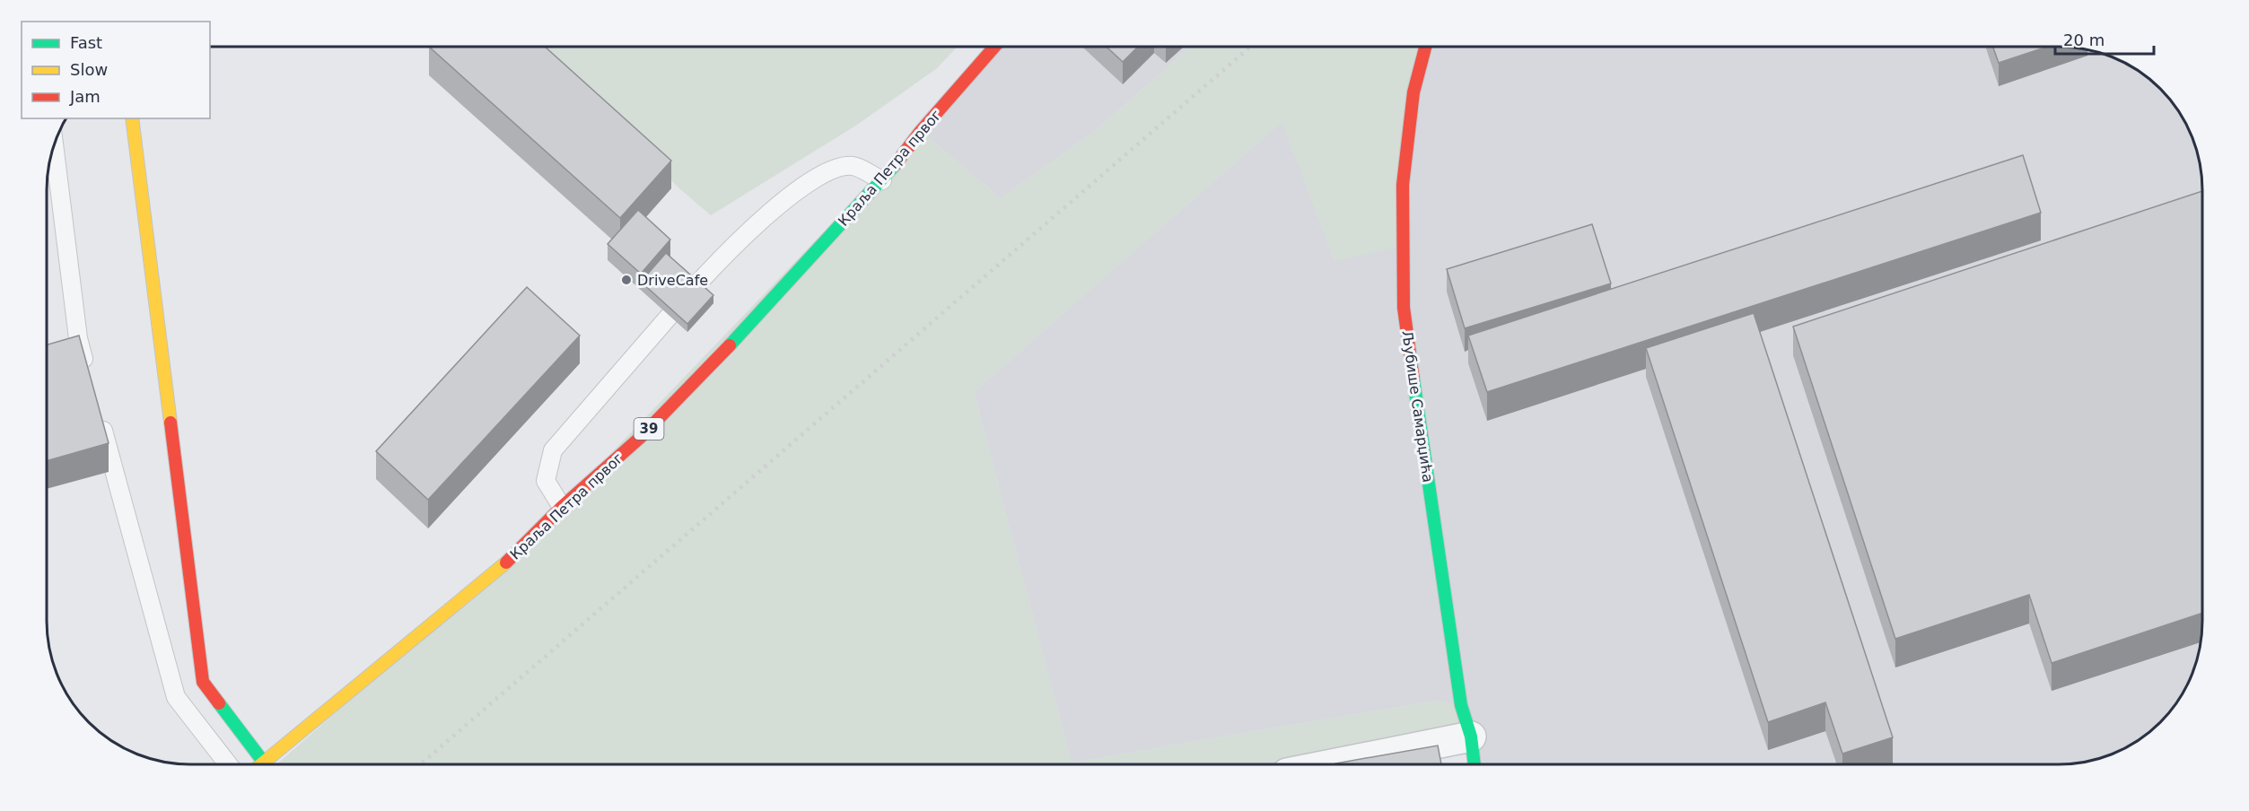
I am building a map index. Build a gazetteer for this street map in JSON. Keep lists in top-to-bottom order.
{
  "streets": {
    "street": ["Краља Петра првог", "Љубише Самарџића", "39"]
  },
  "places": ["DriveCafe"],
  "legend": ["Fast", "Slow", "Jam"],
  "scale_bar": "20 m"
}
